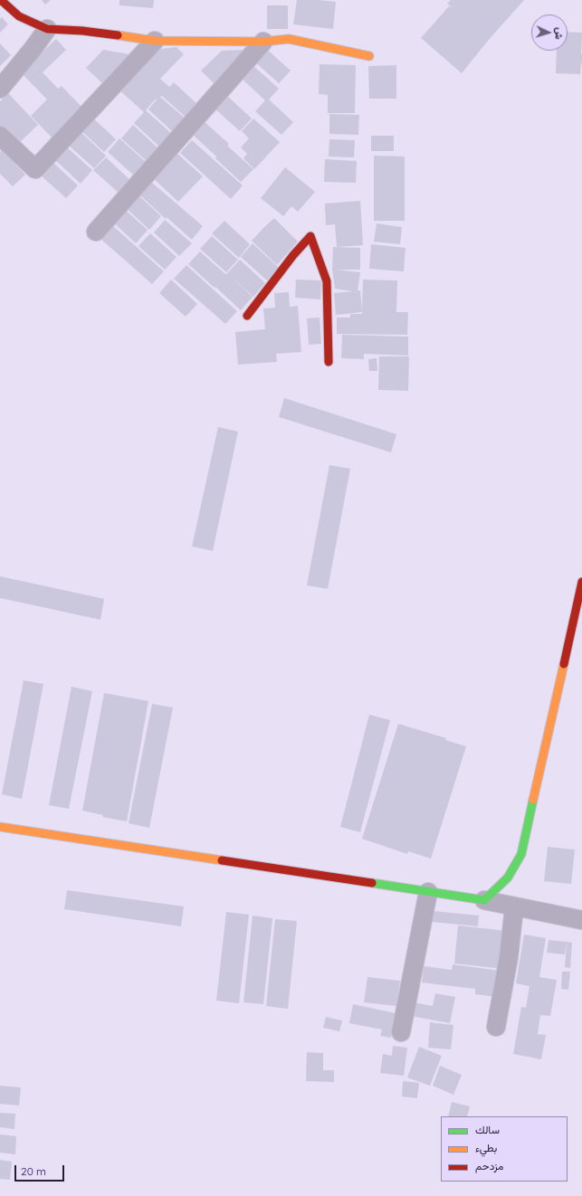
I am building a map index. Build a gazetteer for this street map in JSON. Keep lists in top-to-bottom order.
{
  "legend": ["سالك", "بطيء", "مزدحم"],
  "scale_bar": "20 m",
  "north": "right"
}
